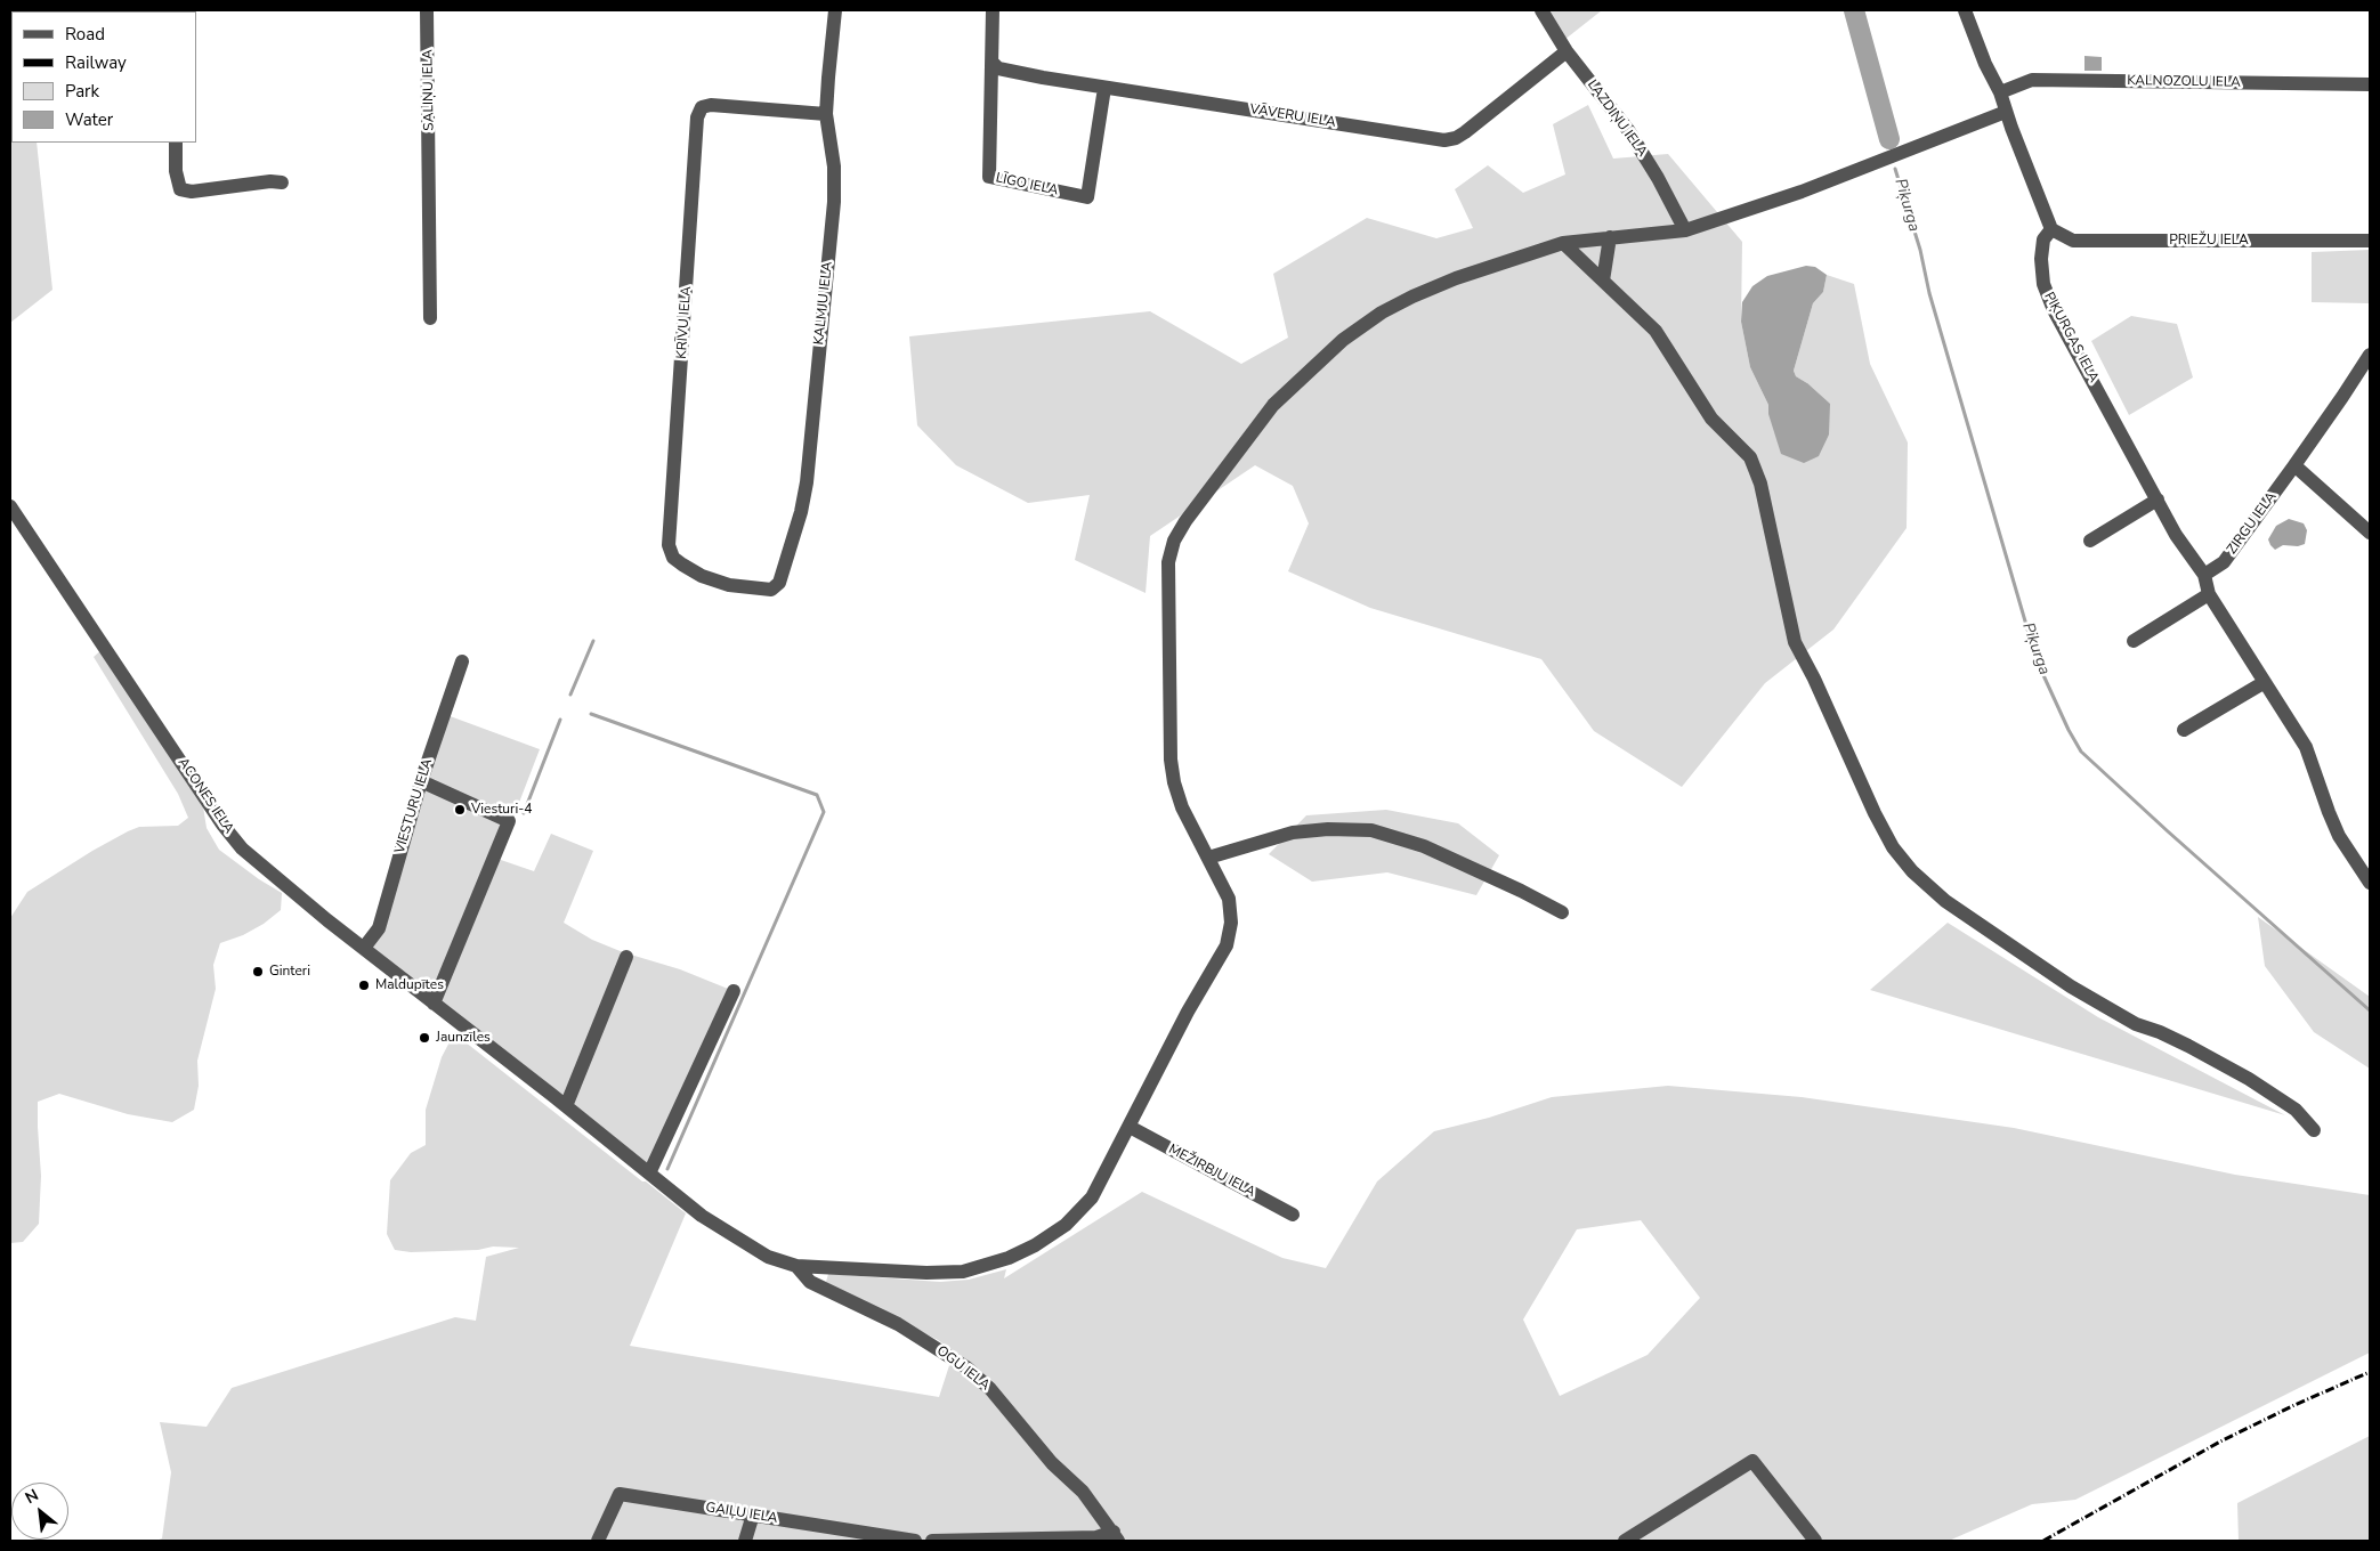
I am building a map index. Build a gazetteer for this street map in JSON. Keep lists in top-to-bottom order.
{
  "streets": {
    "street": [
      "KALNOZOLU IELA",
      "SALIŅU IELA",
      "VĀVERU IELA",
      "LAZDIŅU IELA",
      "LĪGO IELA",
      "PRIEŽU IELA",
      "KALMJU IELA",
      "KRĪVU IELA",
      "PIĶURGAS IELA",
      "ZIRGU IELA",
      "ACONES IELA",
      "VIESTURU IELA",
      "MEŽIRBJU IELA",
      "OGU IELA",
      "GAIĻU IELA"
    ]
  },
  "crossings": [
    ["VĀVERU IELA", "LAZDIŅU IELA"],
    ["VĀVERU IELA", "LĪGO IELA"],
    ["PRIEŽU IELA", "PIĶURGAS IELA"],
    ["KALMJU IELA", "KRĪVU IELA"],
    ["PIĶURGAS IELA", "ZIRGU IELA"],
    ["ACONES IELA", "VIESTURU IELA"],
    ["ACONES IELA", "OGU IELA"]
  ],
  "water": ["Piķurga"],
  "places": [
    "Viesturi-4",
    "Ginteri",
    "Maldupītes",
    "Jaunzīles"
  ],
  "legend": [
    "Road",
    "Railway",
    "Park",
    "Water"
  ],
  "north": "top left"
}
